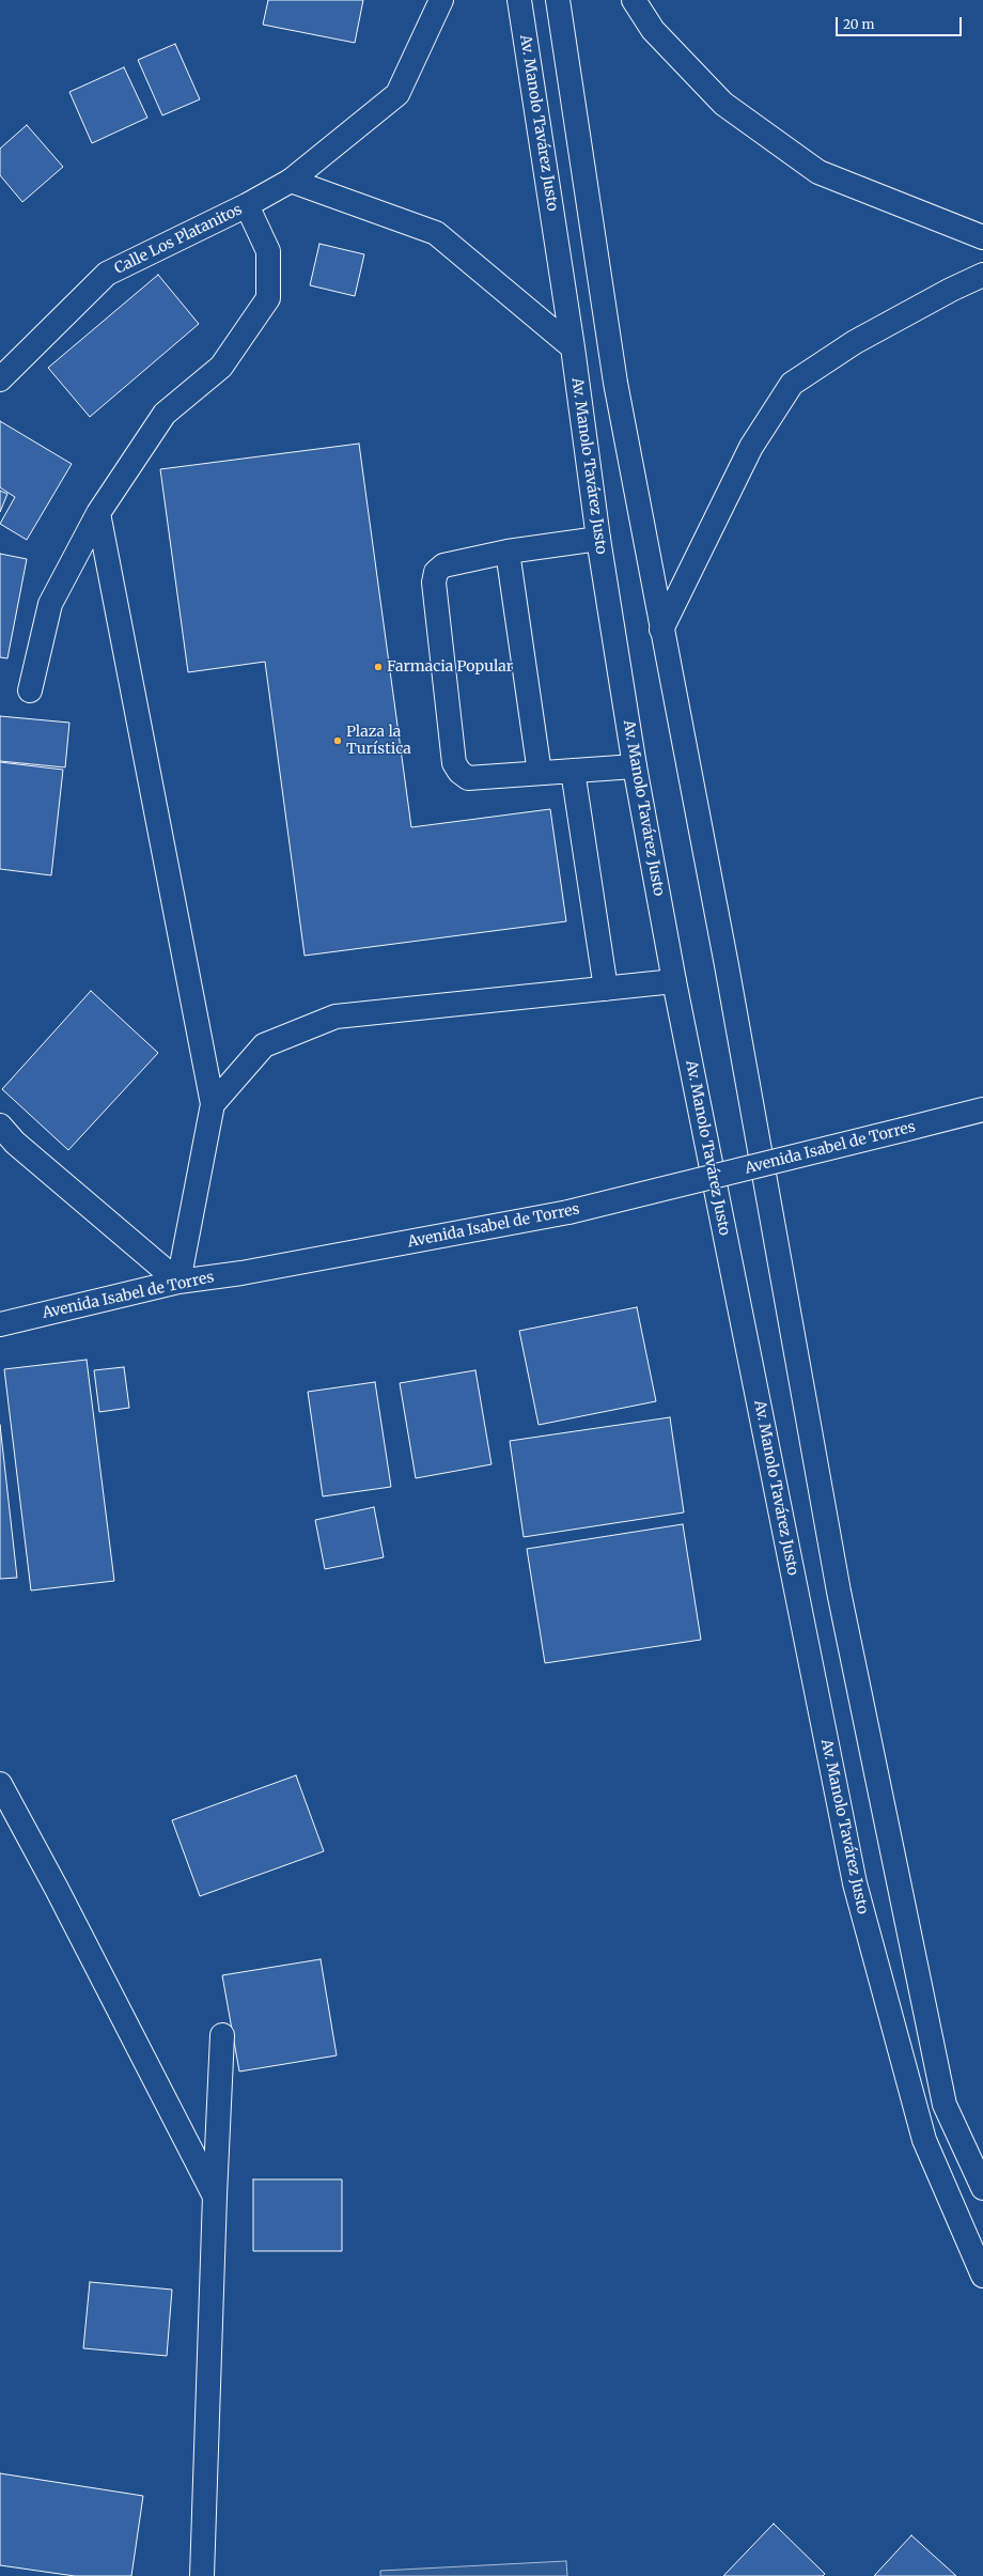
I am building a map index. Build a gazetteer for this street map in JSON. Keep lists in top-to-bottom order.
{
  "streets": {
    "main road": ["Av. Manolo Tavárez Justo", "Calle Los Platanitos", "Avenida Isabel de Torres"]
  },
  "places": ["Farmacia Popular", "Plaza la Turística"],
  "scale_bar": "20 m"
}
